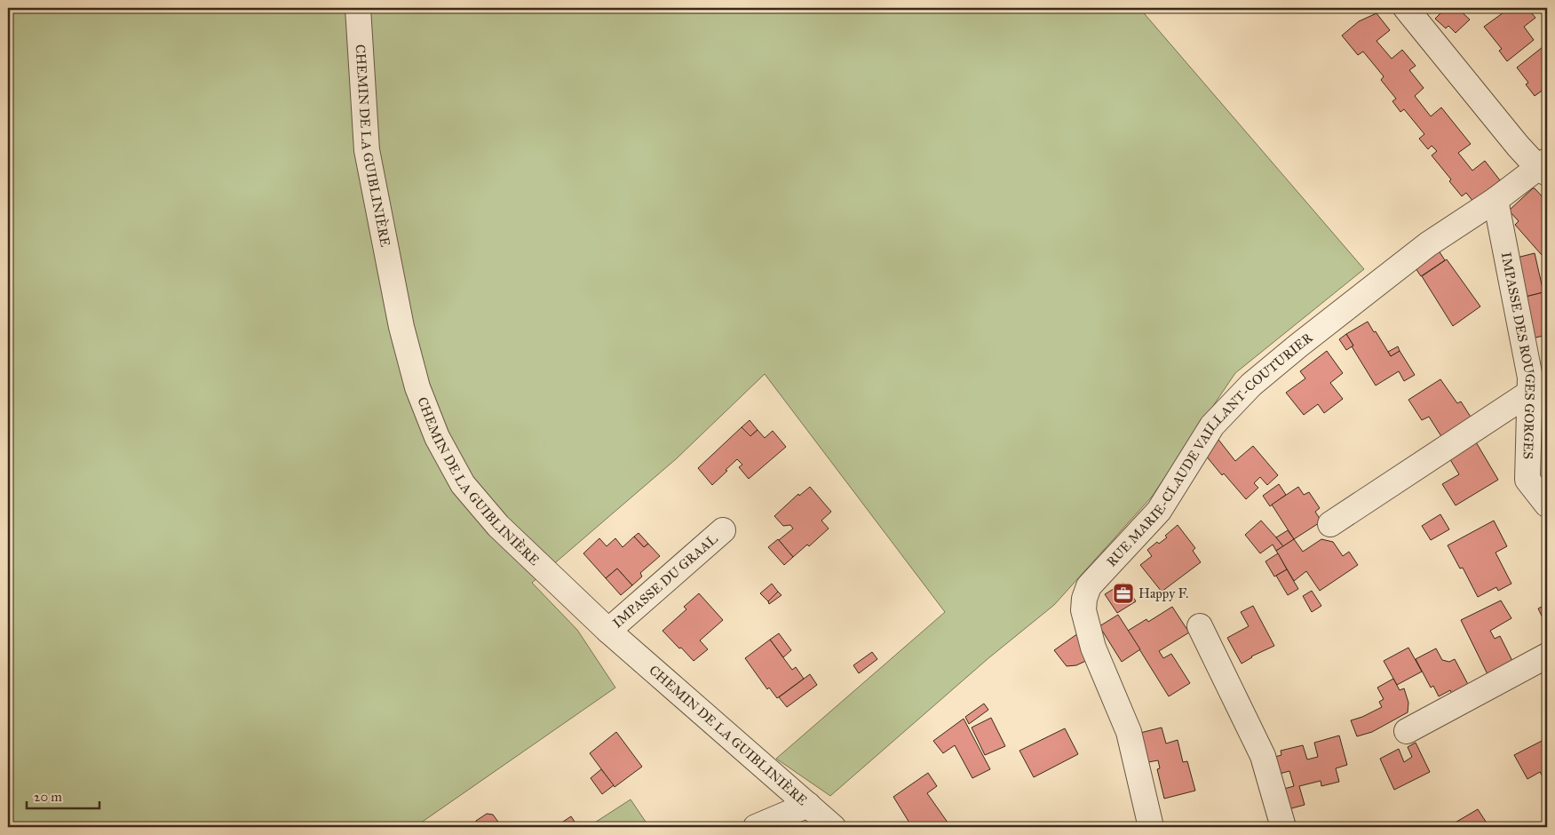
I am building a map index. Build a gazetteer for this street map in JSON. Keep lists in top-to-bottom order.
{
  "streets": {
    "street": [
      "CHEMIN DE LA GUIBLINIÈRE",
      "IMPASSE DES ROUGES GORGES",
      "RUE MARIE-CLAUDE VAILLANT-COUTURIER",
      "IMPASSE DU GRAAL"
    ]
  },
  "crossings": [
    ["CHEMIN DE LA GUIBLINIÈRE", "IMPASSE DU GRAAL"],
    ["IMPASSE DES ROUGES GORGES", "RUE MARIE-CLAUDE VAILLANT-COUTURIER"]
  ],
  "places": {
    "office": ["Happy F."]
  },
  "scale_bar": "20 m"
}
